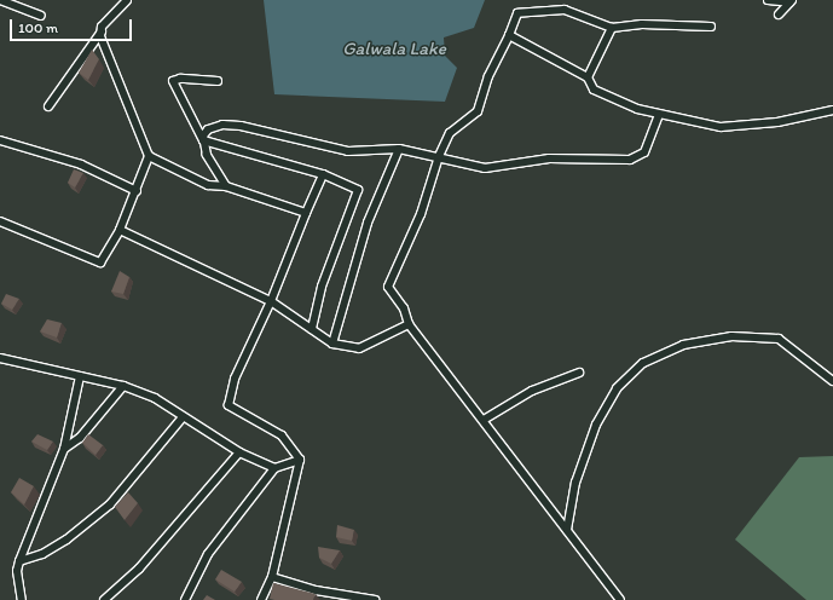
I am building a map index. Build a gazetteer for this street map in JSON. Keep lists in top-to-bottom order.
{
  "water": ["Galwala Lake"],
  "scale_bar": "100 m"
}
